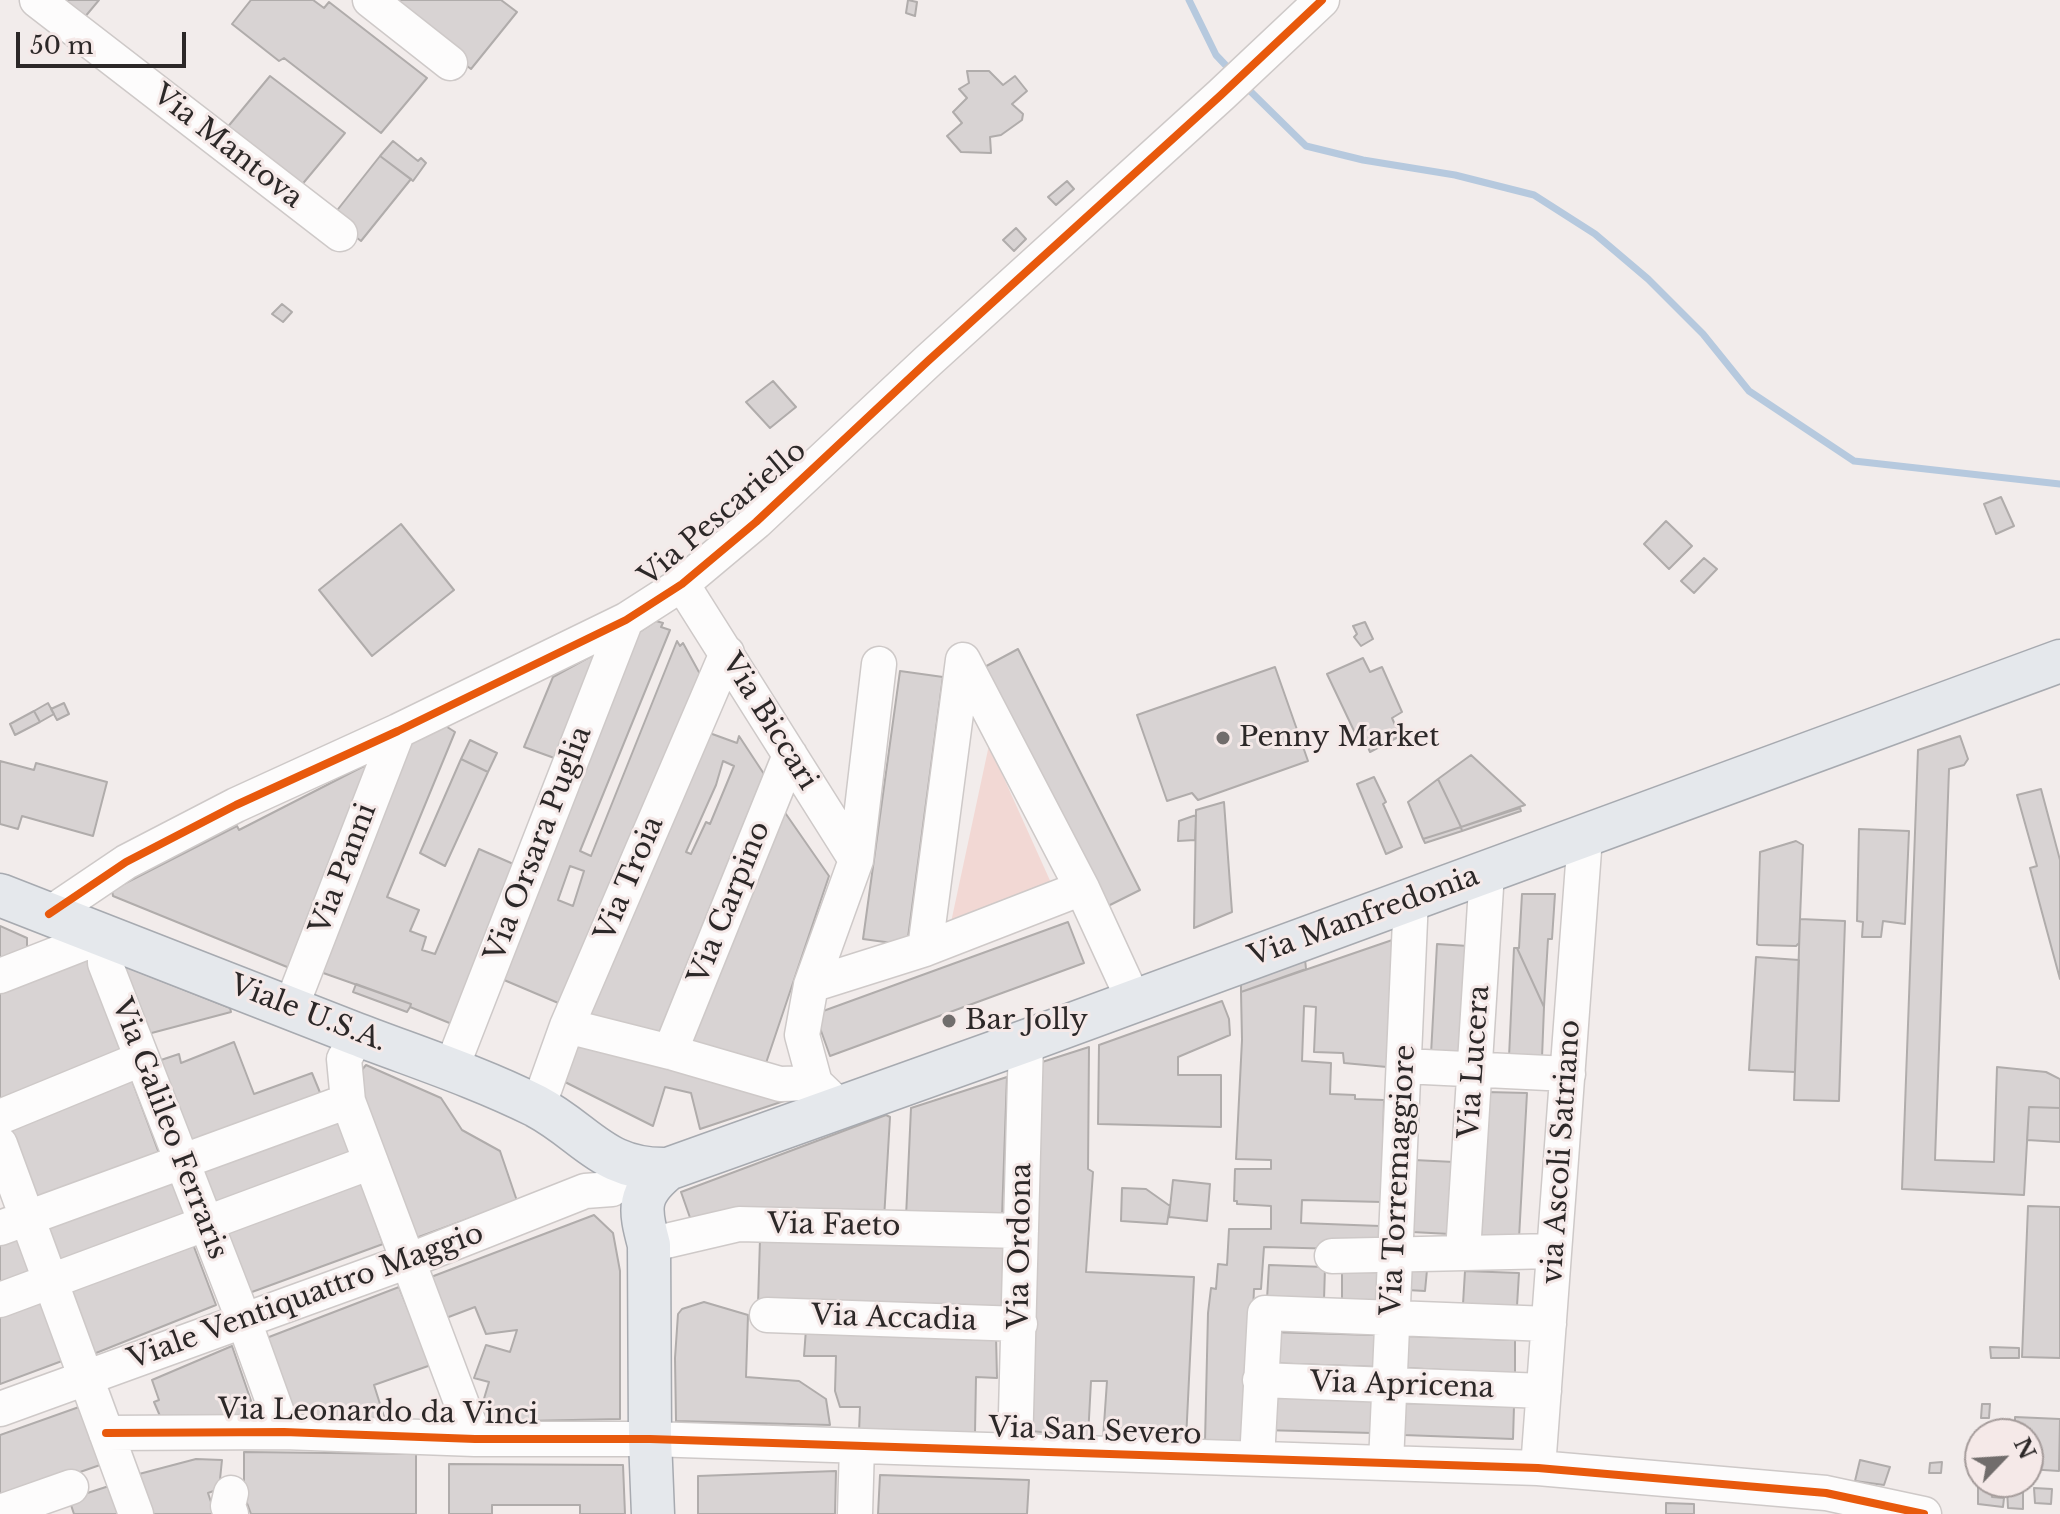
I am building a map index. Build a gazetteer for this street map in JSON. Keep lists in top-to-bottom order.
{
  "streets": {
    "main road": ["Via Manfredonia", "Viale U.S.A."],
    "street": [
      "Via Mantova",
      "Via Pescariello",
      "Via Biccari",
      "Via Orsara Puglia",
      "Via Panni",
      "Via Troia",
      "Via Carpino",
      "Via Lucera",
      "Via Galileo Ferraris",
      "via Ascoli Satriano",
      "Via Torremaggiore",
      "Via Faeto",
      "Via Ordona",
      "Viale Ventiquattro Maggio",
      "Via Accadia",
      "Via Apricena",
      "Via Leonardo da Vinci",
      "Via San Severo"
    ]
  },
  "crossings": [
    ["Via Pescariello", "Via Biccari"],
    ["Via Pescariello", "Via Orsara Puglia"],
    ["Via Pescariello", "Via Panni"],
    ["Via Pescariello", "Viale U.S.A."],
    ["Via Biccari", "Via Troia"],
    ["Via Biccari", "Via Carpino"],
    ["Via Biccari", "Via Manfredonia"],
    ["Via Orsara Puglia", "Viale U.S.A."],
    ["Via Panni", "Viale U.S.A."],
    ["Via Troia", "Viale U.S.A."],
    ["Via Manfredonia", "Viale U.S.A."],
    ["Via Manfredonia", "Via Lucera"],
    ["Via Manfredonia", "via Ascoli Satriano"],
    ["Via Manfredonia", "Via Torremaggiore"],
    ["Via Manfredonia", "Via Faeto"],
    ["Via Manfredonia", "Via Ordona"],
    ["Via Manfredonia", "Viale Ventiquattro Maggio"],
    ["Viale U.S.A.", "Via Galileo Ferraris"],
    ["Viale U.S.A.", "Via Faeto"],
    ["Viale U.S.A.", "Viale Ventiquattro Maggio"],
    ["Via Galileo Ferraris", "Viale Ventiquattro Maggio"],
    ["Via Galileo Ferraris", "Via Leonardo da Vinci"],
    ["via Ascoli Satriano", "Via Apricena"],
    ["via Ascoli Satriano", "Via San Severo"],
    ["Via Torremaggiore", "Via Apricena"],
    ["Via Torremaggiore", "Via San Severo"],
    ["Via Faeto", "Via Ordona"],
    ["Via Faeto", "Viale Ventiquattro Maggio"],
    ["Via Ordona", "Via Accadia"],
    ["Via Ordona", "Via San Severo"],
    ["Via Leonardo da Vinci", "Via San Severo"]
  ],
  "places": ["Penny Market", "Bar Jolly"],
  "scale_bar": "50 m",
  "north": "top right"
}
